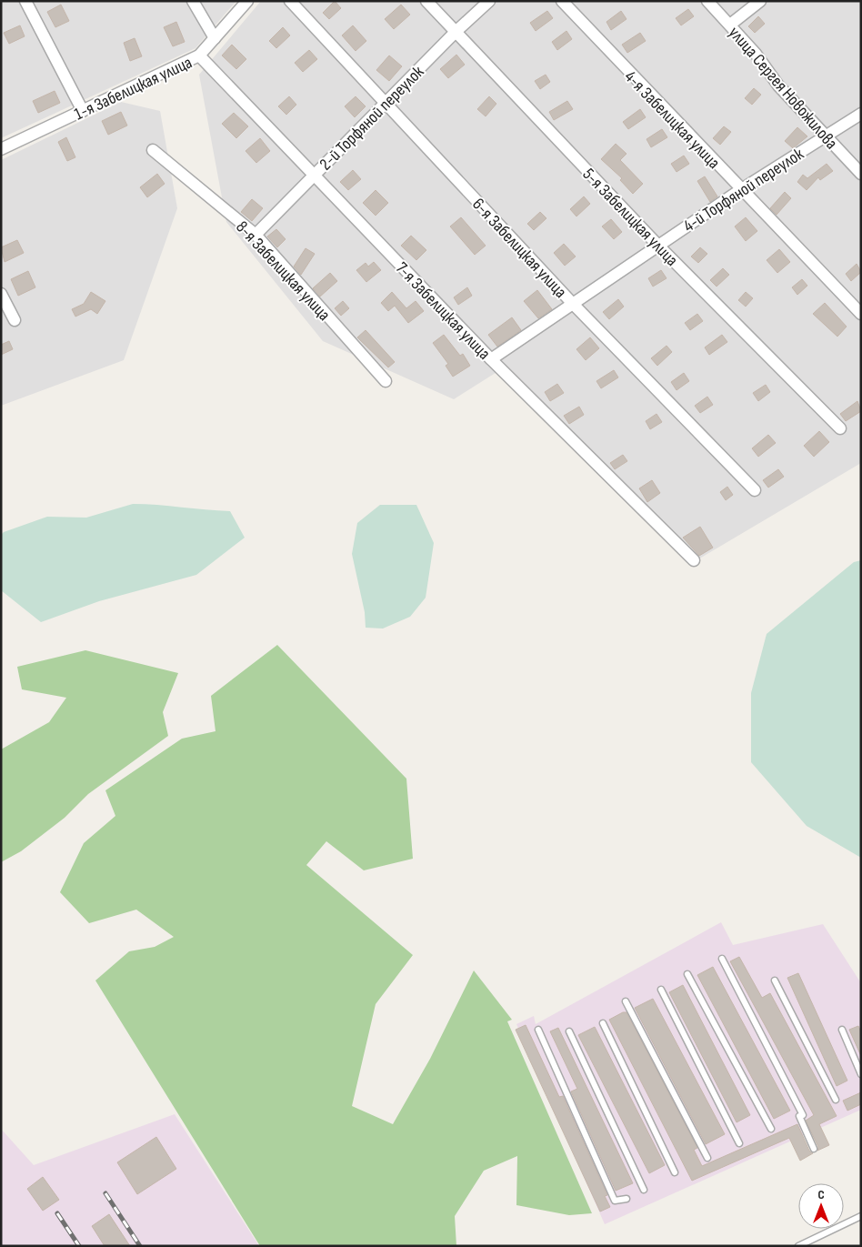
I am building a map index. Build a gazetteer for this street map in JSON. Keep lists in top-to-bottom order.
{
  "streets": {
    "street": [
      "1-я Забелицкая улица",
      "улица Сергея Новожилова",
      "2-й Торфяной переулок",
      "4-я Забелицкая улица",
      "4-й Торфяной переулок",
      "5-я Забелицкая улица",
      "6-я Забелицкая улица",
      "8-я Забелицкая улица",
      "7-я Забелицкая улица"
    ]
  },
  "crossings": [
    ["1-я Забелицкая улица", "7-я Забелицкая улица"],
    ["улица Сергея Новожилова", "4-й Торфяной переулок"],
    ["2-й Торфяной переулок", "5-я Забелицкая улица"],
    ["2-й Торфяной переулок", "6-я Забелицкая улица"],
    ["2-й Торфяной переулок", "8-я Забелицкая улица"],
    ["2-й Торфяной переулок", "7-я Забелицкая улица"],
    ["4-я Забелицкая улица", "4-й Торфяной переулок"],
    ["4-й Торфяной переулок", "5-я Забелицкая улица"],
    ["4-й Торфяной переулок", "6-я Забелицкая улица"],
    ["4-й Торфяной переулок", "7-я Забелицкая улица"]
  ],
  "north": "top"
}
